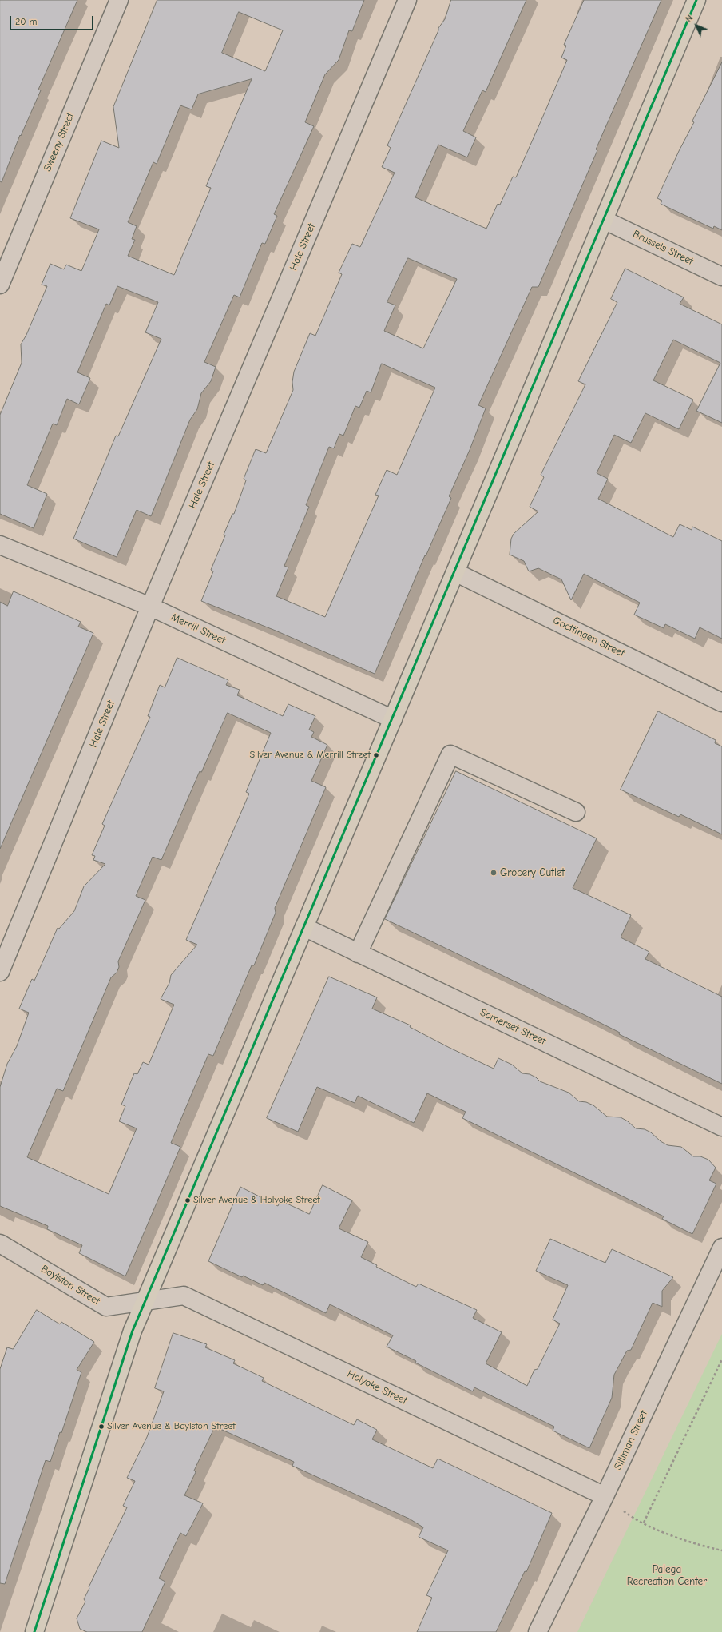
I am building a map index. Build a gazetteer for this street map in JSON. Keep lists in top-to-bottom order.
{
  "streets": {
    "street": [
      "Sweeny Street",
      "Hale Street",
      "Brussels Street",
      "Merrill Street",
      "Goettingen Street",
      "Somerset Street",
      "Boylston Street",
      "Holyoke Street",
      "Silliman Street"
    ]
  },
  "crossings": [
    ["Hale Street", "Merrill Street"],
    ["Boylston Street", "Holyoke Street"],
    ["Holyoke Street", "Silliman Street"]
  ],
  "parks": ["Palega Recreation Center"],
  "places": [
    "Silver Avenue & Merrill Street",
    "Grocery Outlet",
    "Silver Avenue & Holyoke Street",
    "Silver Avenue & Boylston Street"
  ],
  "scale_bar": "20 m",
  "north": "top left"
}
